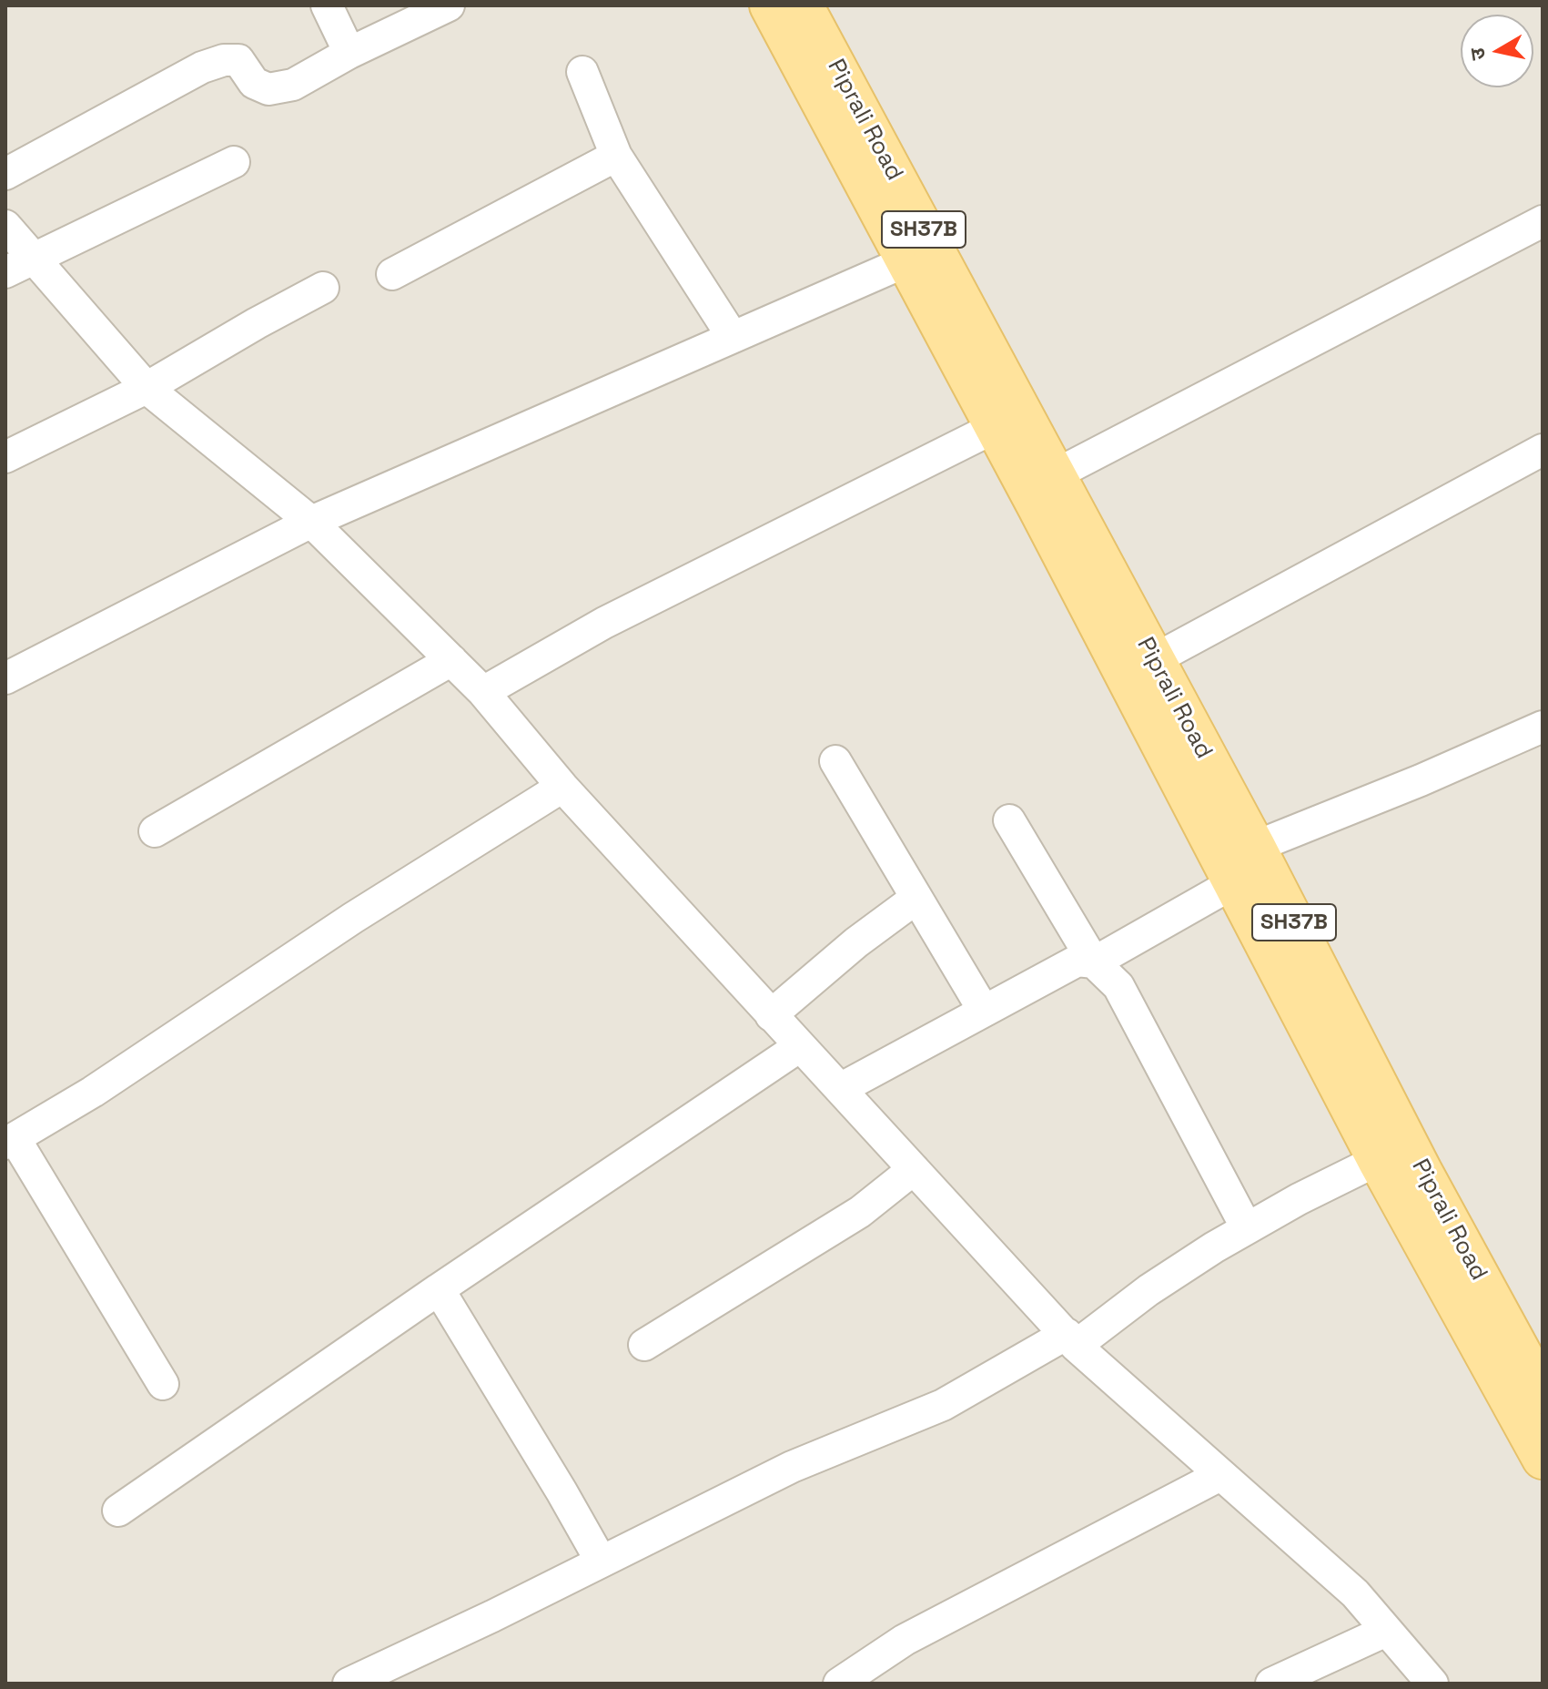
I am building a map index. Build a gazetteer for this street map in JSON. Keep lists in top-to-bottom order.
{
  "streets": {
    "main road": ["Piprali Road", "SH37B"]
  },
  "north": "left"
}
